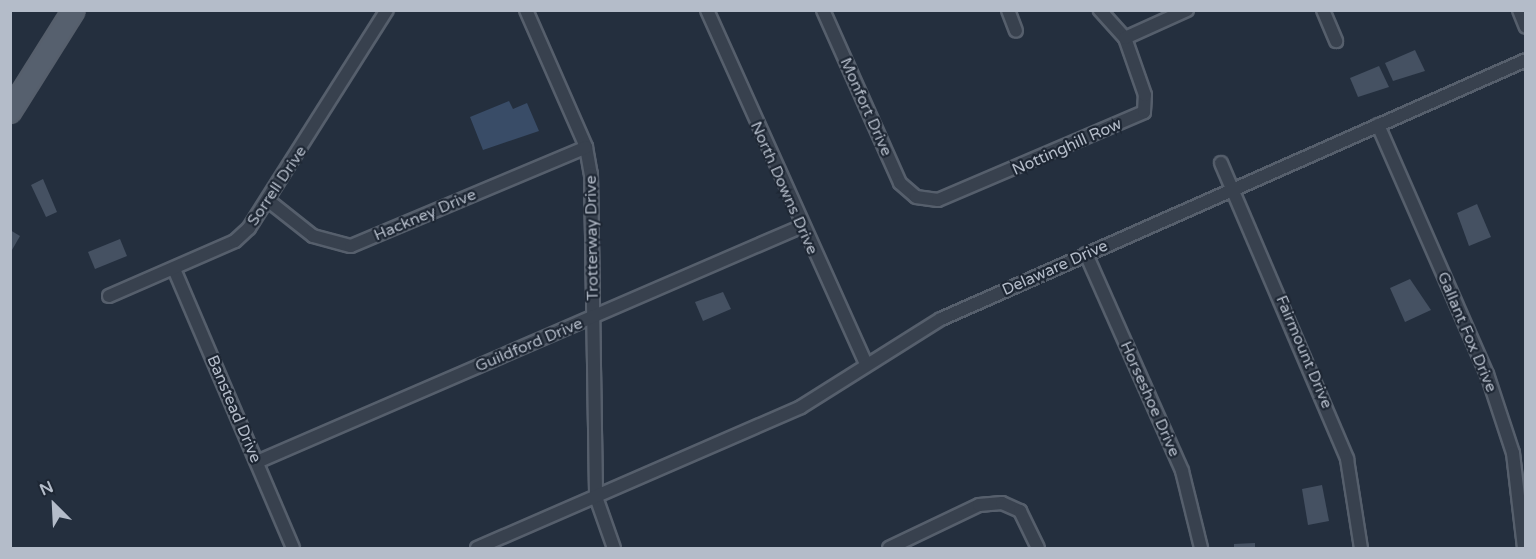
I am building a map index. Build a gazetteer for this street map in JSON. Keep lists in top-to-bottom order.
{
  "streets": {
    "street": [
      "Monfort Drive",
      "Nottinghill Row",
      "Sorrell Drive",
      "North Downs Drive",
      "Hackney Drive",
      "Trotterway Drive",
      "Delaware Drive",
      "Gallant Fox Drive",
      "Guildford Drive",
      "Fairmount Drive",
      "Horseshoe Drive",
      "Banstead Drive"
    ]
  },
  "crossings": [
    ["Monfort Drive", "Nottinghill Row"],
    ["Sorrell Drive", "Hackney Drive"],
    ["Sorrell Drive", "Banstead Drive"],
    ["North Downs Drive", "Delaware Drive"],
    ["North Downs Drive", "Guildford Drive"],
    ["Hackney Drive", "Trotterway Drive"],
    ["Trotterway Drive", "Delaware Drive"],
    ["Trotterway Drive", "Guildford Drive"],
    ["Delaware Drive", "Gallant Fox Drive"],
    ["Delaware Drive", "Fairmount Drive"],
    ["Delaware Drive", "Horseshoe Drive"],
    ["Guildford Drive", "Banstead Drive"]
  ],
  "north": "top left"
}
